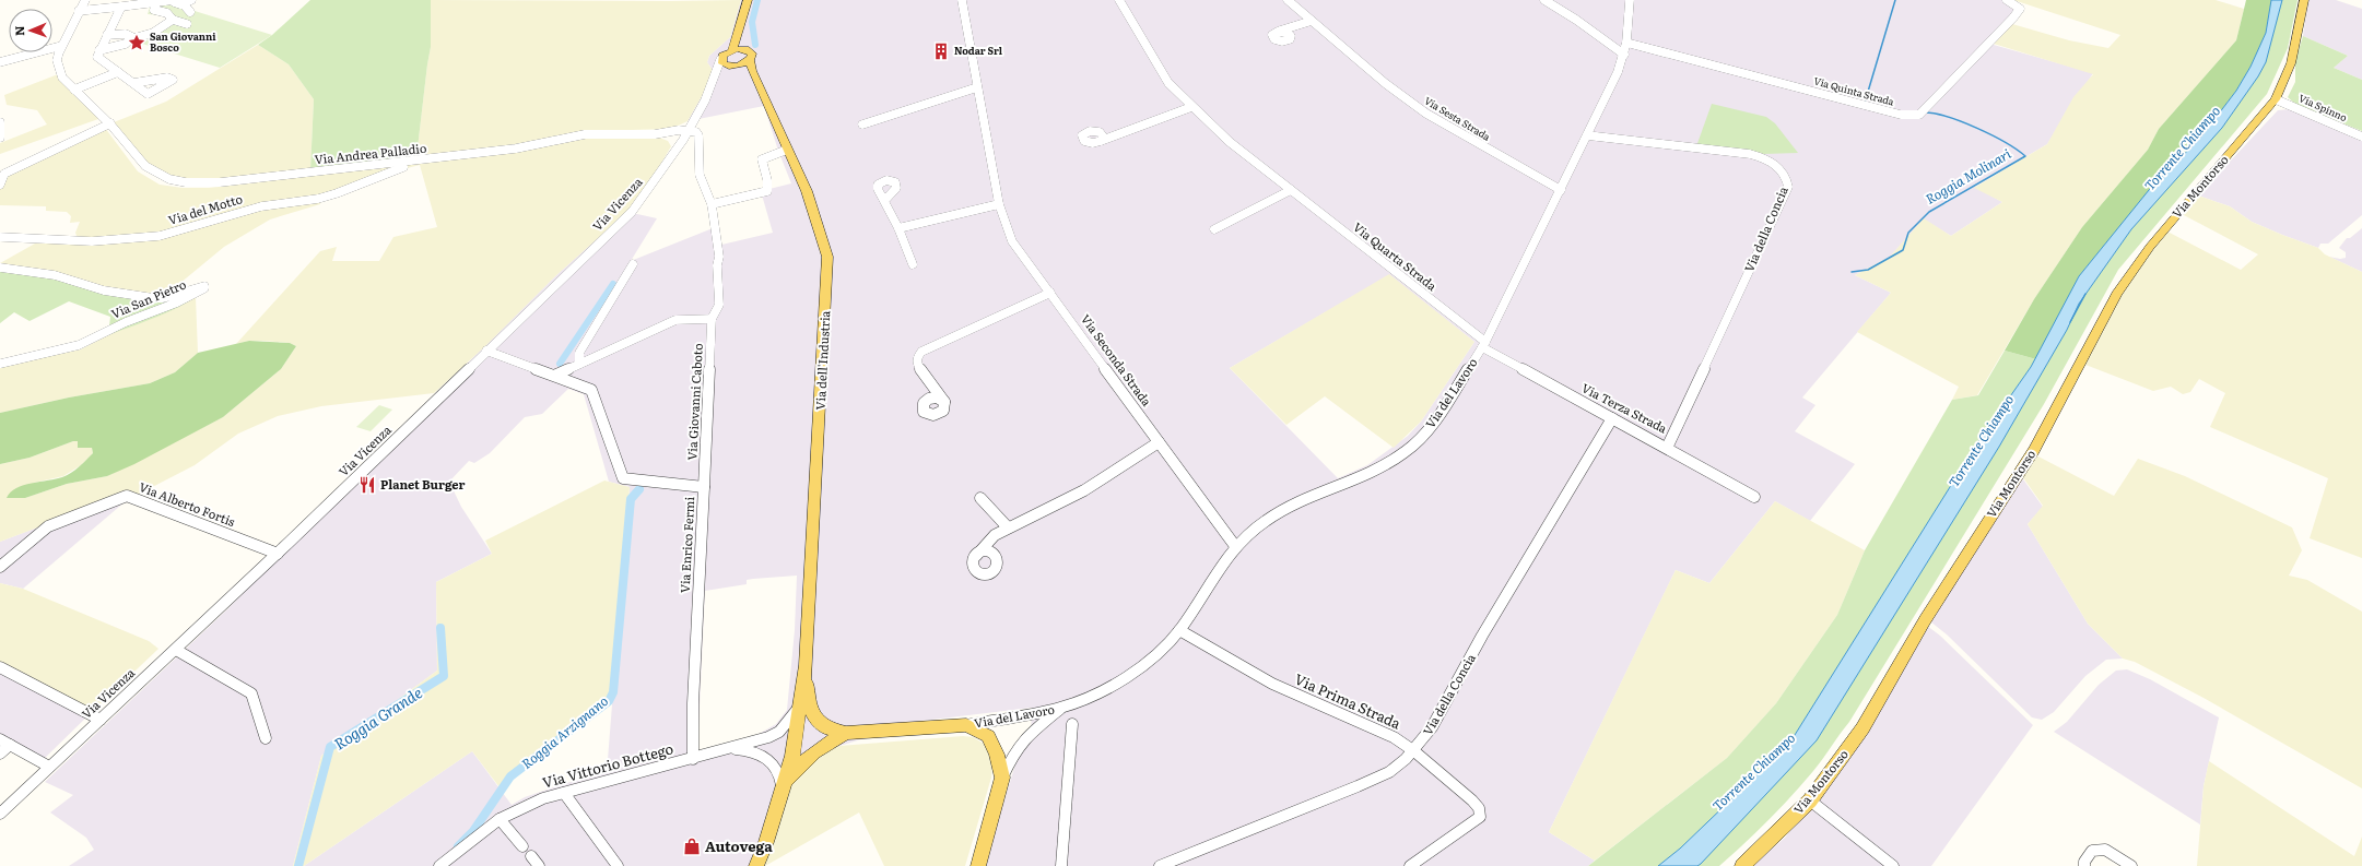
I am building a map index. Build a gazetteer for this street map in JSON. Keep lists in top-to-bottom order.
{
  "streets": {
    "main road": ["Via Montorso", "Via dell'Industria"],
    "street": [
      "Via Quinta Strada",
      "Via Spinno",
      "Via Sesta Strada",
      "Via Andrea Palladio",
      "Via Vicenza",
      "Via del Motto",
      "Via della Concia",
      "Via Quarta Strada",
      "Via San Pietro",
      "Via Seconda Strada",
      "Via del Lavoro",
      "Via Giovanni Caboto",
      "Via Terza Strada",
      "Via Alberto Fortis",
      "Via Enrico Fermi",
      "Via Prima Strada",
      "Via Vittorio Bottego"
    ]
  },
  "crossings": [
    ["Via Quinta Strada", "Via del Lavoro"],
    ["Via Spinno", "Via Montorso"],
    ["Via Sesta Strada", "Via del Lavoro"],
    ["Via Andrea Palladio", "Via del Motto"],
    ["Via Vicenza", "Via Giovanni Caboto"],
    ["Via Vicenza", "Via Alberto Fortis"],
    ["Via Vicenza", "Via Enrico Fermi"],
    ["Via della Concia", "Via del Lavoro"],
    ["Via della Concia", "Via Terza Strada"],
    ["Via della Concia", "Via Prima Strada"],
    ["Via Quarta Strada", "Via del Lavoro"],
    ["Via Quarta Strada", "Via Terza Strada"],
    ["Via dell'Industria", "Via del Lavoro"],
    ["Via dell'Industria", "Via Vittorio Bottego"],
    ["Via Seconda Strada", "Via del Lavoro"],
    ["Via del Lavoro", "Via Terza Strada"],
    ["Via del Lavoro", "Via Prima Strada"],
    ["Via Giovanni Caboto", "Via Enrico Fermi"],
    ["Via Enrico Fermi", "Via Vittorio Bottego"]
  ],
  "water": [
    "Torrente Chiampo",
    "Roggia Molinari",
    "Roggia Grande",
    "Roggia Arzignano"
  ],
  "places": {
    "place": ["San Giovanni Bosco"],
    "building": ["Nodar Srl"],
    "restaurant": ["Planet Burger"],
    "shop": ["Autovega"]
  },
  "north": "left"
}
